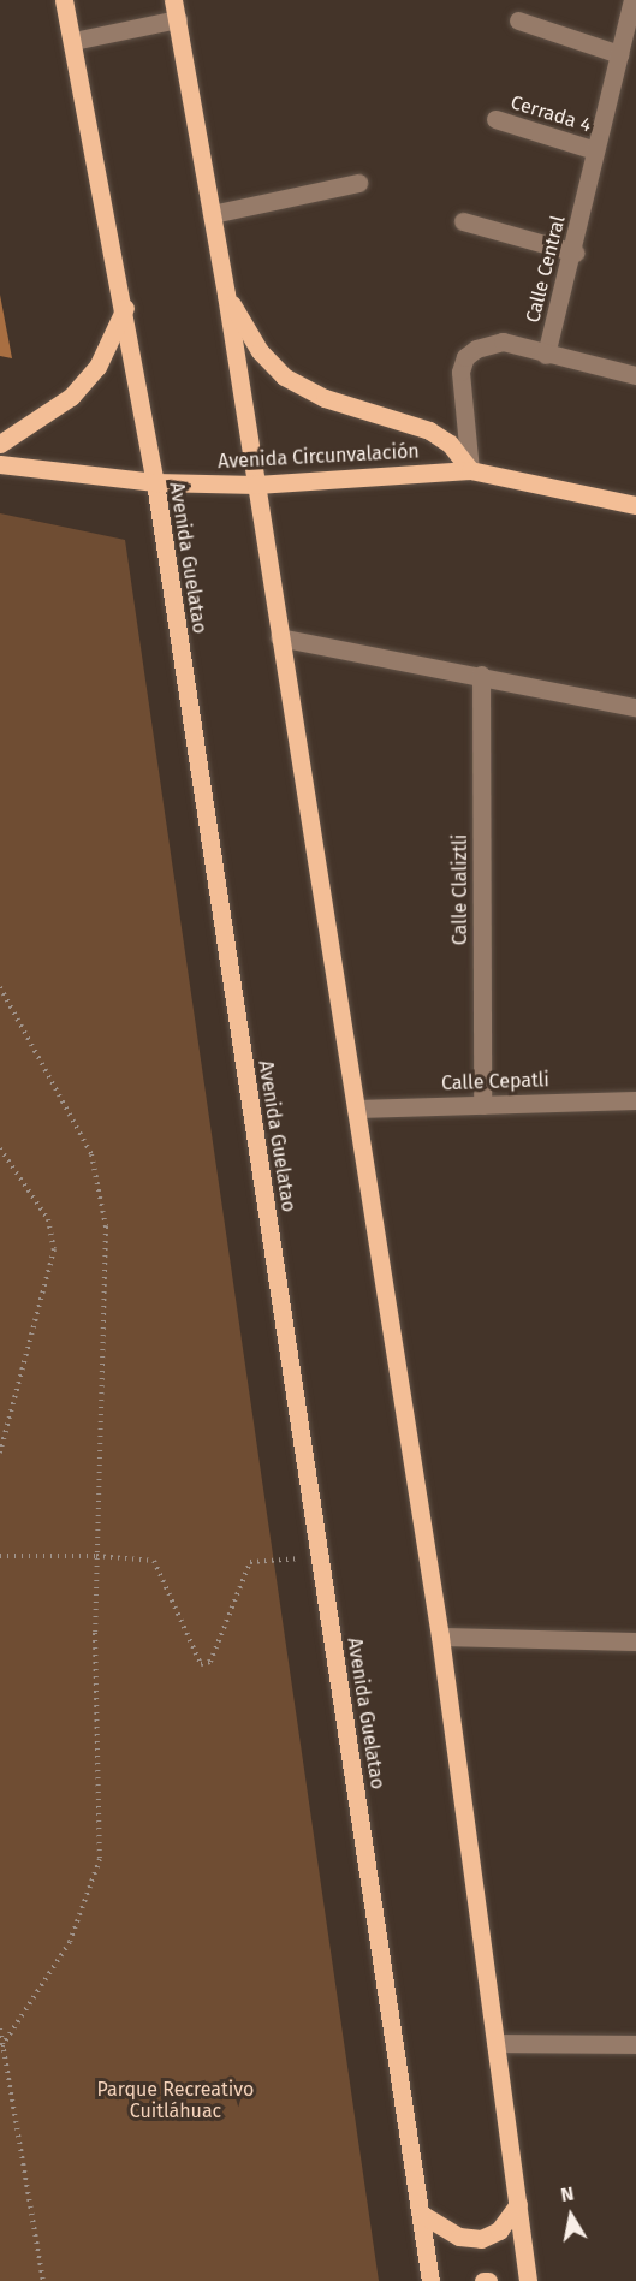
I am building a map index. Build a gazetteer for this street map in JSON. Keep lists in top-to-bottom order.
{
  "streets": {
    "main road": ["Avenida Circunvalación", "Avenida Guelatao"],
    "street": [
      "Cerrada 4",
      "Calle Central",
      "Calle Claliztli",
      "Calle Cepatli"
    ]
  },
  "crossings": [
    ["Cerrada 4", "Calle Central"],
    ["Calle Central", "Avenida Circunvalación"],
    ["Avenida Circunvalación", "Avenida Guelatao"],
    ["Calle Claliztli", "Calle Cepatli"]
  ],
  "parks": ["Parque Recreativo Cuitláhuac"],
  "north": "top"
}
